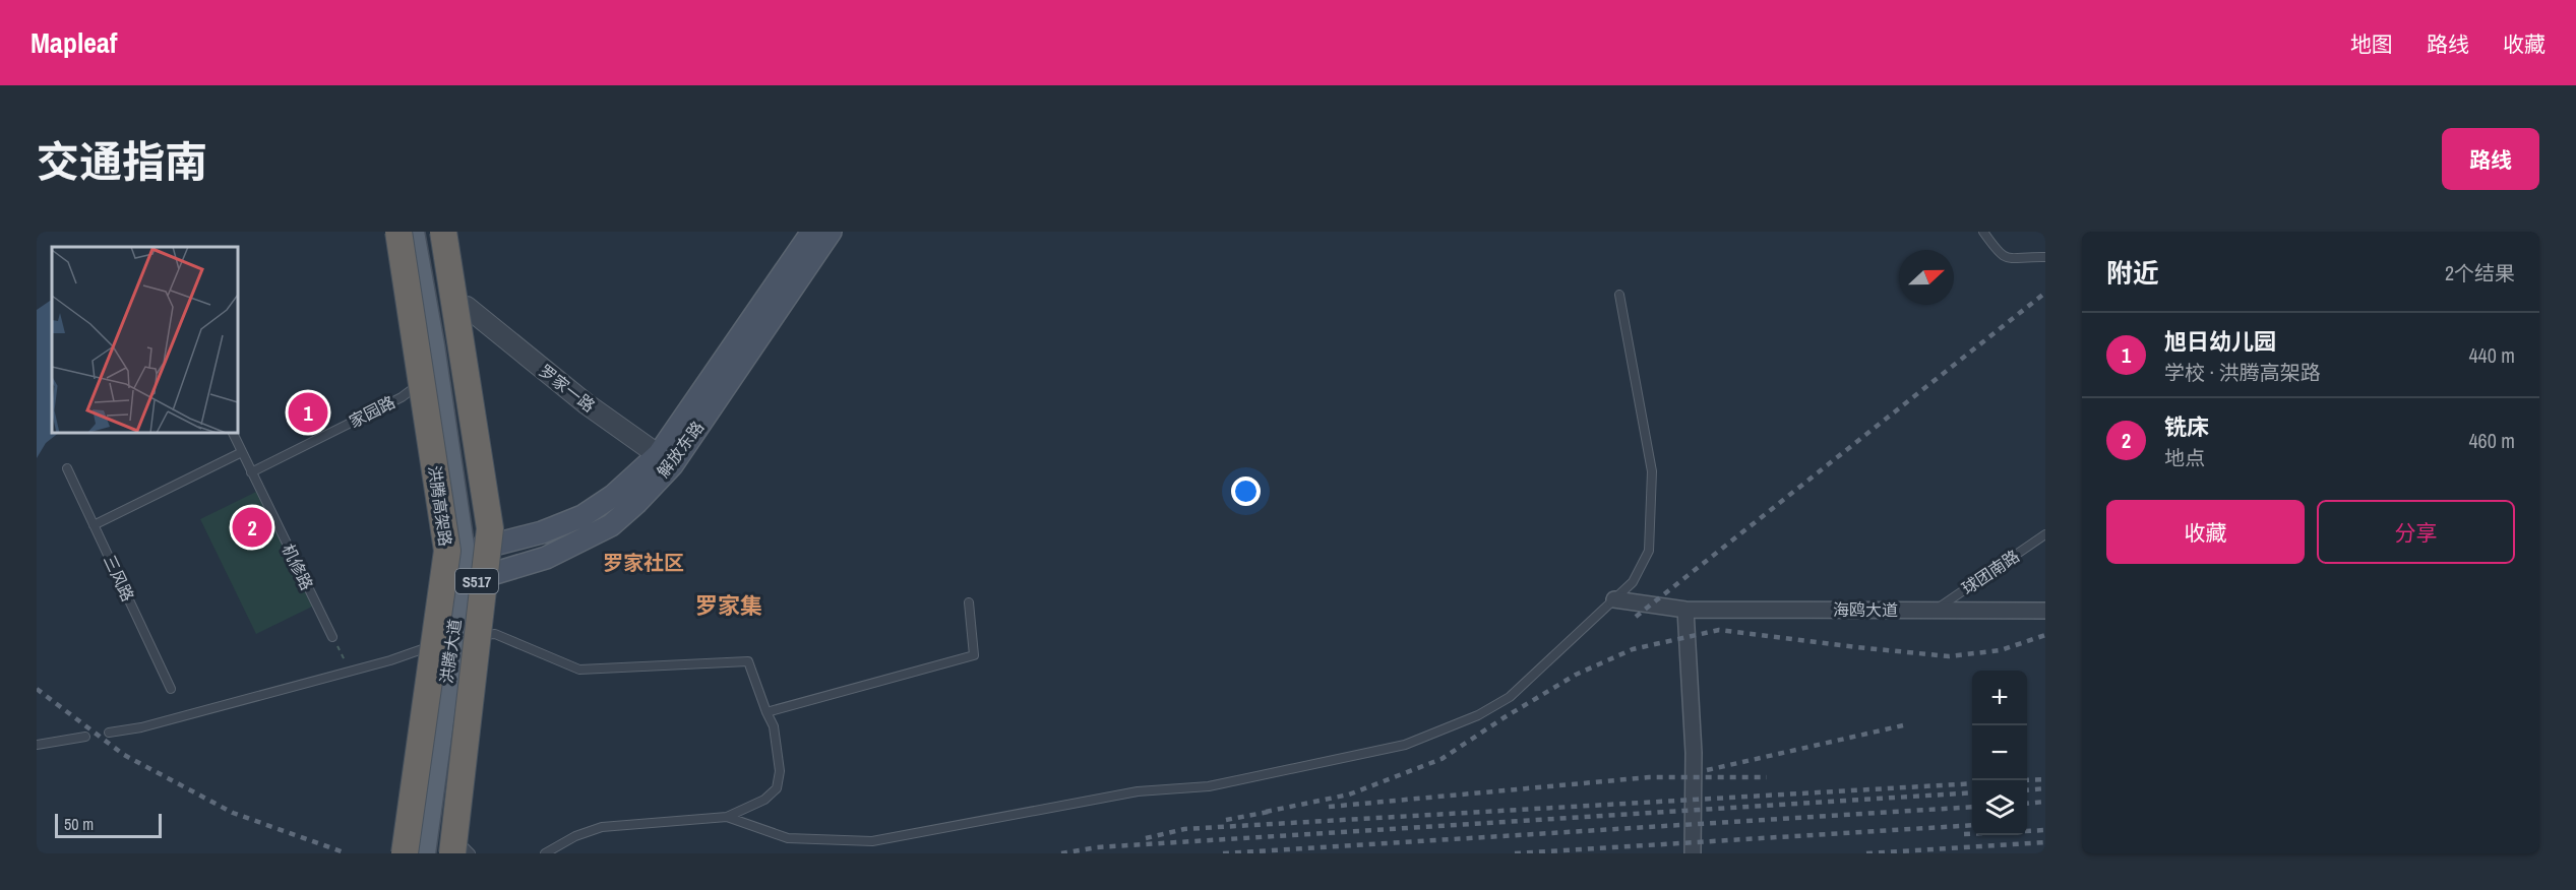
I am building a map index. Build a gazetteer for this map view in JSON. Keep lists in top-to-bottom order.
{
  "streets": {
    "highway": ["洪腾高架路"],
    "main road": ["解放东路", "S517", "洪腾大道"],
    "street": ["罗家一路", "海鸥大道"],
    "lane": [
      "家园路",
      "机修路",
      "球团南路",
      "三风路"
    ]
  },
  "crossings": [
    ["罗家一路", "解放东路"],
    ["罗家一路", "洪腾大道"],
    ["家园路", "机修路"],
    ["家园路", "洪腾大道"],
    ["解放东路", "洪腾大道"],
    ["球团南路", "海鸥大道"]
  ],
  "districts": ["罗家社区", "罗家集"],
  "scale_bar": "50 m",
  "north": "right",
  "page": {
    "header": "Mapleaf",
    "nav": ["地图", "路线", "收藏"],
    "title": "交通指南",
    "buttons": [
      "路线",
      ["收藏", "分享"]
    ],
    "heading": ["附近", "2个结果"],
    "list": [
      {
        "mark": "1",
        "name": "旭日幼儿园",
        "note": "学校 · 洪腾高架路",
        "value": "440 m"
      },
      {
        "mark": "2",
        "name": "铣床",
        "note": "地点",
        "value": "460 m"
      }
    ],
    "pins": ["1", "2"],
    "map_buttons": ["+", "−"],
    "scale": "50 m"
  }
}
